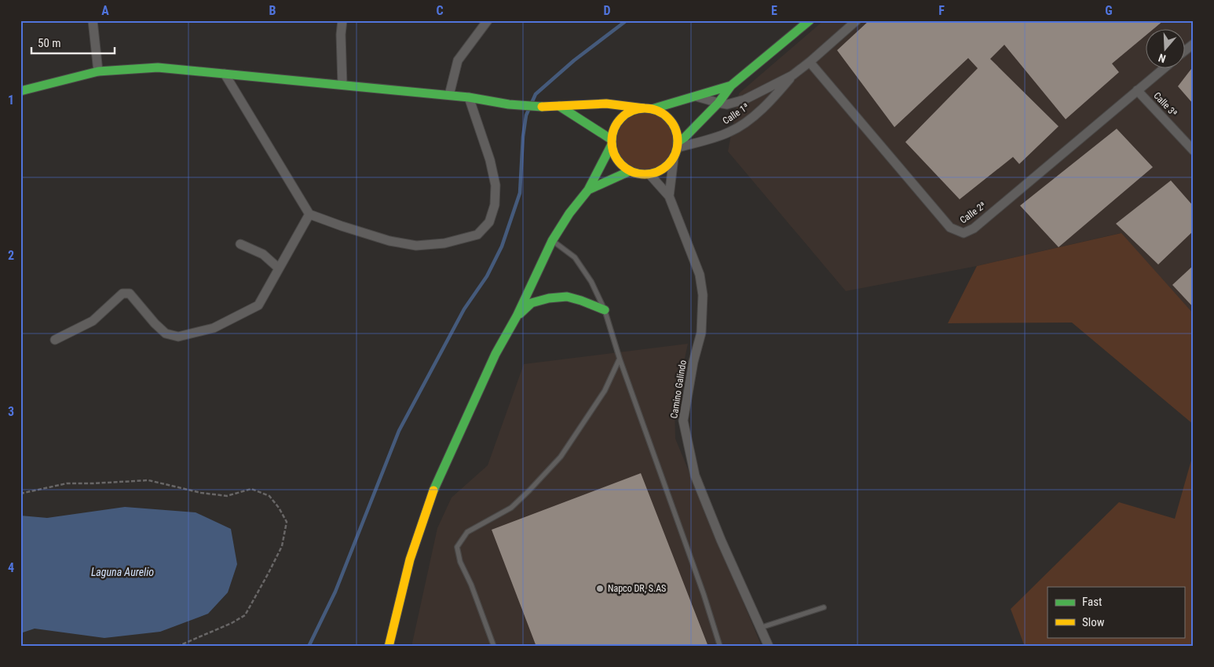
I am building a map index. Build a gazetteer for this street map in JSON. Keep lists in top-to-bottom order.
{
  "streets": {
    "street": [
      "Calle 3ª",
      "Calle 1ª",
      "Calle 2ª",
      "Camino Galindo"
    ]
  },
  "crossings": [
    ["Calle 3ª", "Calle 2ª"],
    ["Calle 1ª", "Calle 2ª"],
    ["Calle 1ª", "Camino Galindo"]
  ],
  "water": ["Laguna Aurelio"],
  "places": ["Napco DR, S.AS"],
  "legend": ["Fast", "Slow"],
  "scale_bar": "50 m",
  "north": "bottom",
  "grid": {
    "columns": [
      "A",
      "B",
      "C",
      "D",
      "E",
      "F",
      "G"
    ],
    "rows": [
      "1",
      "2",
      "3",
      "4"
    ]
  }
}
